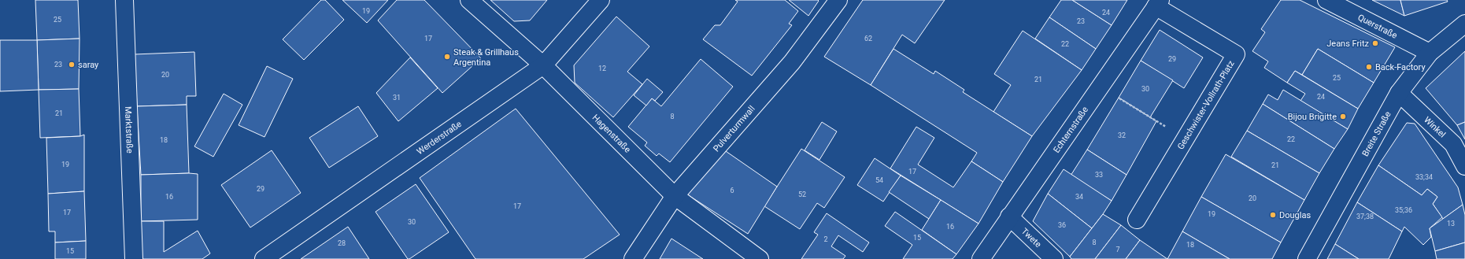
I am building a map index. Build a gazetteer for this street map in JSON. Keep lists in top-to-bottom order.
{
  "streets": {
    "street": [
      "Querstraße",
      "Geschwister-Vollrath-Platz",
      "Winkel",
      "Pulverturmwall",
      "Marktstraße",
      "Echternstraße",
      "Hagenstraße",
      "Breite Straße",
      "Werderstraße",
      "Twete"
    ]
  },
  "crossings": [
    ["Querstraße", "Breite Straße"],
    ["Geschwister-Vollrath-Platz", "Echternstraße"],
    ["Winkel", "Breite Straße"],
    ["Pulverturmwall", "Hagenstraße"],
    ["Echternstraße", "Twete"],
    ["Hagenstraße", "Werderstraße"]
  ],
  "places": [
    "Jeans Fritz",
    "Steak & Grillhaus Argentina",
    "saray",
    "Back-Factory",
    "Bijou Brigitte",
    "Douglas"
  ],
  "house_numbers": [
    "19",
    "24",
    "25",
    "23",
    "17",
    "62",
    "22",
    "29",
    "23",
    "12",
    "20",
    "25",
    "21",
    "30",
    "24",
    "31",
    "21",
    "8",
    "32",
    "22",
    "18",
    "19",
    "21",
    "17",
    "33",
    "33;34",
    "54",
    "29",
    "6",
    "52",
    "16",
    "34",
    "20",
    "17",
    "35;36",
    "17",
    "19",
    "37;38",
    "30",
    "13",
    "36",
    "16",
    "15",
    "2",
    "8",
    "28",
    "18",
    "7",
    "15"
  ]
}
